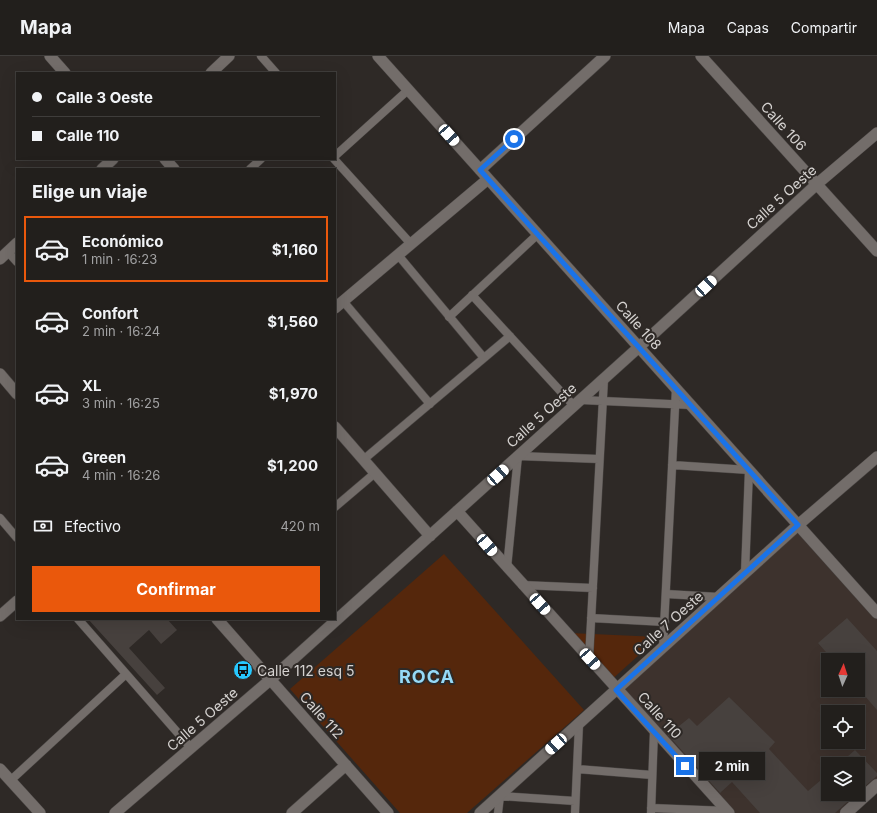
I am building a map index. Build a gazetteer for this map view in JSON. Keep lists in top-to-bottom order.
{
  "streets": {
    "street": [
      "Calle 106",
      "Calle 5 Oeste",
      "Calle 108",
      "Calle 7 Oeste",
      "Calle 112",
      "Calle 110"
    ]
  },
  "crossings": [
    ["Calle 106", "Calle 5 Oeste"],
    ["Calle 5 Oeste", "Calle 108"],
    ["Calle 5 Oeste", "Calle 112"],
    ["Calle 5 Oeste", "Calle 110"],
    ["Calle 108", "Calle 7 Oeste"],
    ["Calle 7 Oeste", "Calle 110"]
  ],
  "districts": ["ROCA"],
  "places": {
    "bus stop": ["Calle 112 esq 5"]
  },
  "north": "top",
  "page": {
    "header": "Mapa",
    "nav": ["Mapa", "Capas", "Compartir"],
    "banner": ["Calle 3 Oeste", "Calle 110"],
    "heading": "Elige un viaje",
    "list": [
      {
        "name": "Económico",
        "note": "1 min · 16:23",
        "value": "$1,160"
      },
      {
        "name": "Confort",
        "note": "2 min · 16:24",
        "value": "$1,560"
      },
      {
        "name": "XL",
        "note": "3 min · 16:25",
        "value": "$1,970"
      },
      {
        "name": "Green",
        "note": "4 min · 16:26",
        "value": "$1,200"
      }
    ],
    "pay": ["Efectivo", "420 m"],
    "buttons": "Confirmar",
    "bubble": "2 min"
  }
}
